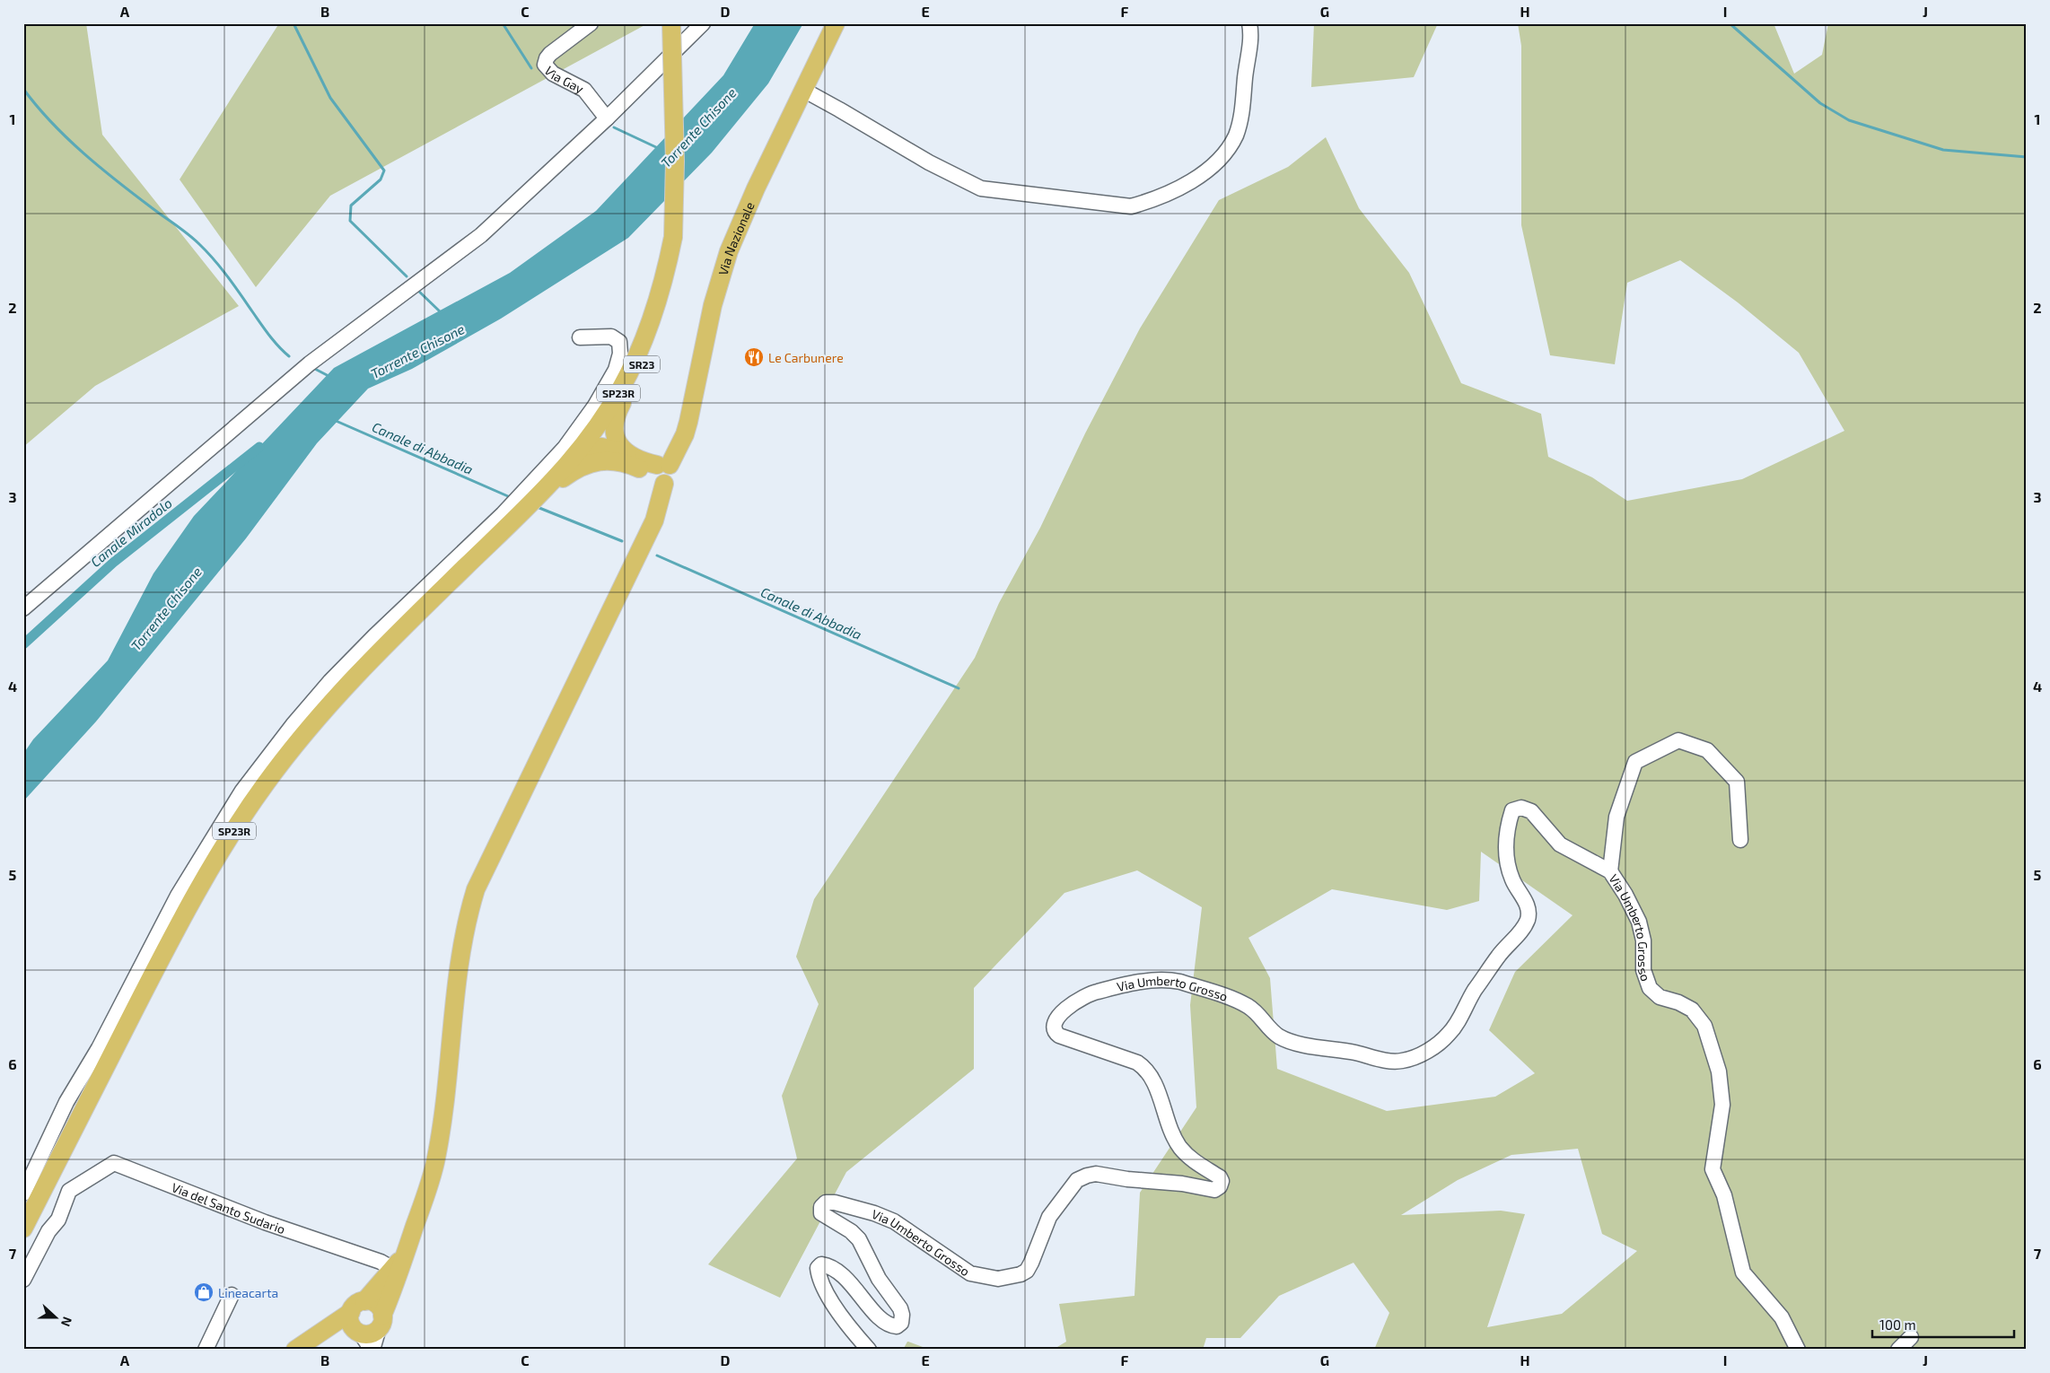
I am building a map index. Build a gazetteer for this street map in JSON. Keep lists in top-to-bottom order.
{
  "streets": {
    "main road": ["Via Nazionale", "SR23", "SP23R"],
    "street": ["Via Gay", "Via Umberto Grosso", "Via del Santo Sudario"]
  },
  "crossings": [
    ["SR23", "SP23R"]
  ],
  "water": ["Torrente Chisone", "Canale di Abbadia", "Canale Miradolo"],
  "places": {
    "restaurant": ["Le Carbunere"],
    "shop": ["Lineacarta"]
  },
  "scale_bar": "100 m",
  "north": "right",
  "grid": {
    "columns": [
      "A",
      "B",
      "C",
      "D",
      "E",
      "F",
      "G",
      "H",
      "I",
      "J"
    ],
    "rows": [
      "1",
      "2",
      "3",
      "4",
      "5",
      "6",
      "7"
    ]
  }
}
